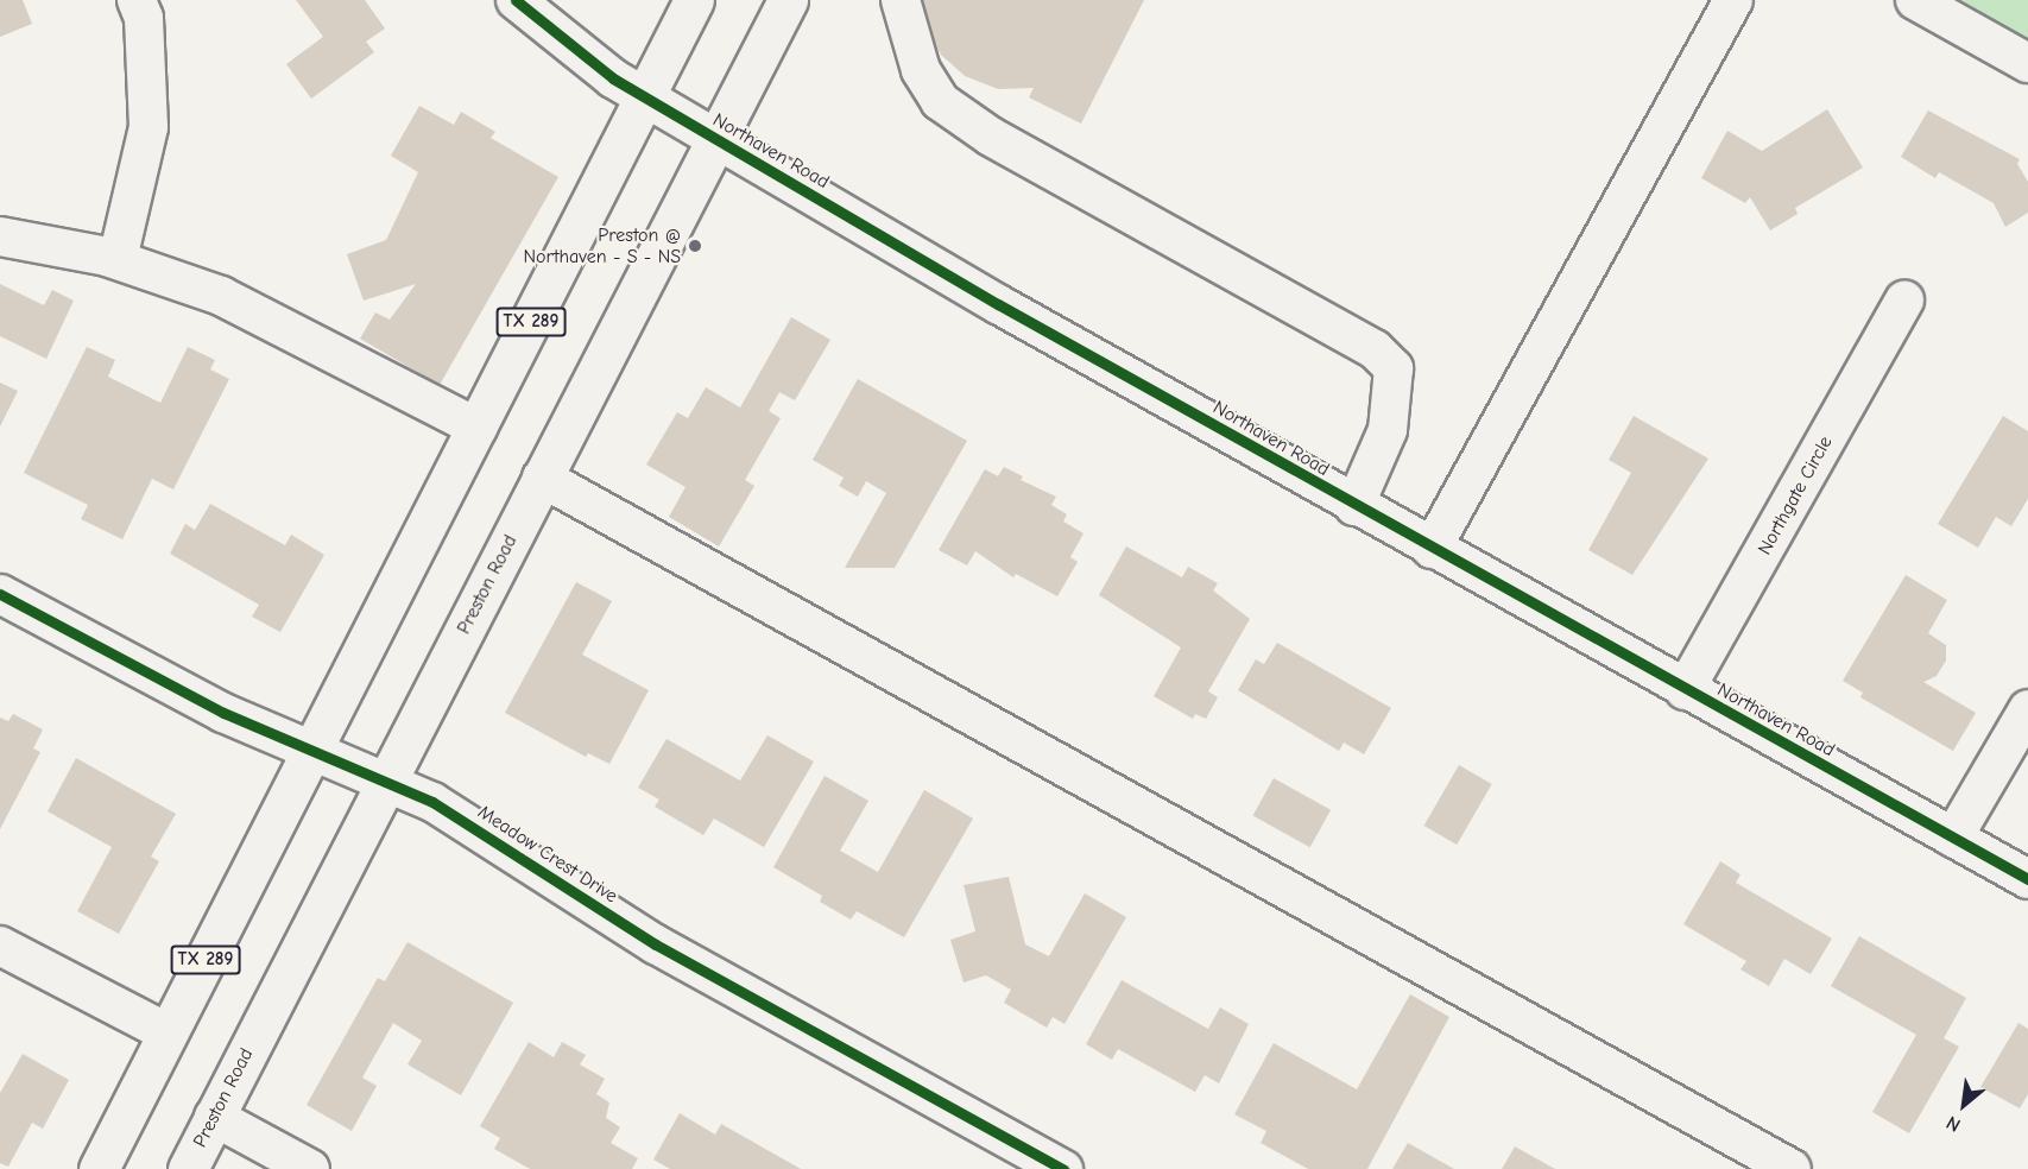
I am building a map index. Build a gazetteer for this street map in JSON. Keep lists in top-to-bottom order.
{
  "streets": {
    "main road": ["TX 289", "Preston Road"],
    "street": ["Northaven Road", "Northgate Circle", "Meadow Crest Drive"]
  },
  "crossings": [
    ["Northaven Road", "TX 289"],
    ["Northaven Road", "Northgate Circle"],
    ["Northaven Road", "Preston Road"],
    ["TX 289", "Meadow Crest Drive"],
    ["Preston Road", "Meadow Crest Drive"]
  ],
  "places": ["Preston @ Northaven - S - NS"],
  "north": "bottom left"
}
